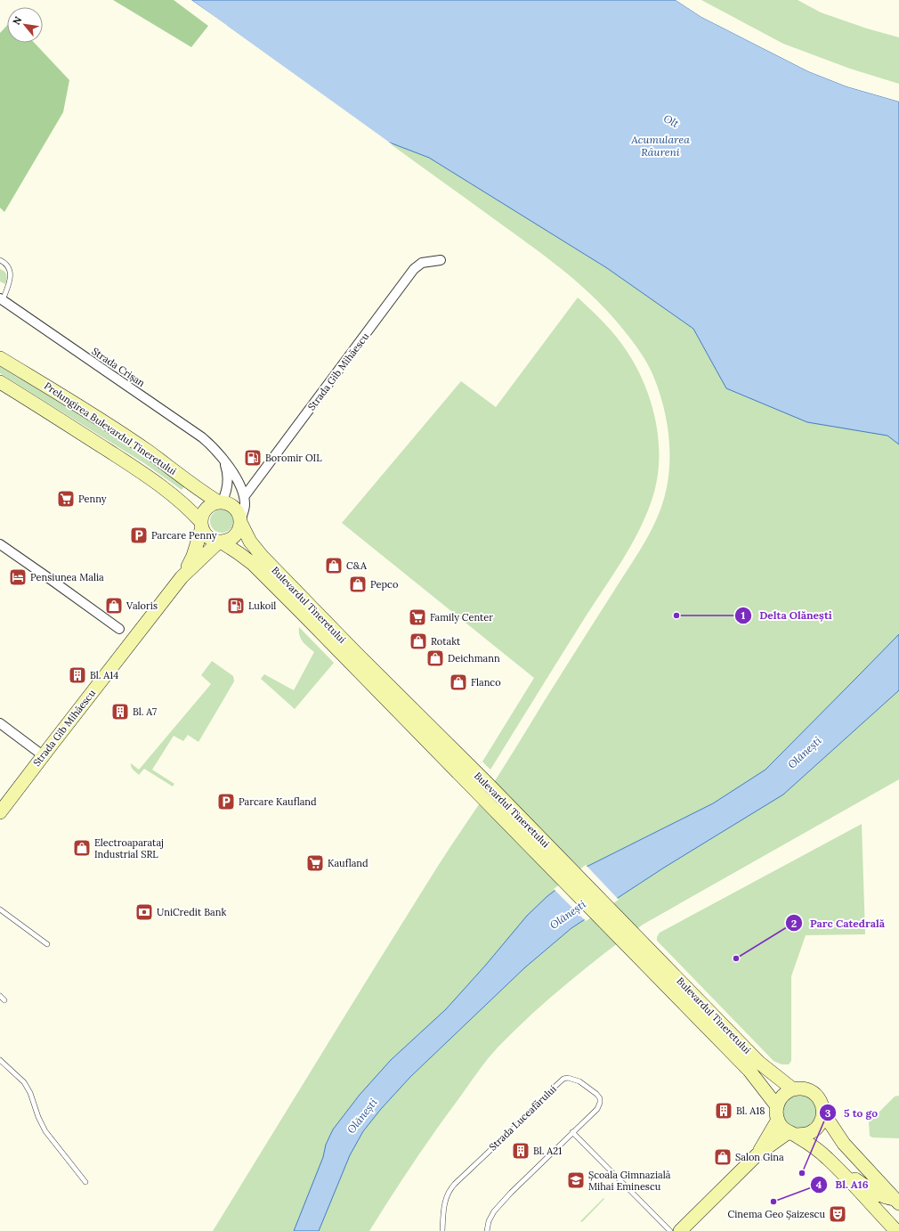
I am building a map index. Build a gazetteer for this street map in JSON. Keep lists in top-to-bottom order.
{
  "streets": {
    "main road": ["Strada Gib Mihăescu", "Prelungirea Bulevardul Tineretului", "Bulevardul Tineretului"],
    "street": ["Strada Crișan"],
    "lane": ["Strada Luceafărului"]
  },
  "crossings": [
    ["Strada Crișan", "Strada Gib Mihăescu"],
    ["Strada Crișan", "Prelungirea Bulevardul Tineretului"],
    ["Strada Crișan", "Bulevardul Tineretului"],
    ["Strada Gib Mihăescu", "Prelungirea Bulevardul Tineretului"],
    ["Strada Gib Mihăescu", "Bulevardul Tineretului"],
    ["Prelungirea Bulevardul Tineretului", "Bulevardul Tineretului"]
  ],
  "water": ["Olt", "Acumularea Râureni", "Olănești"],
  "places": {
    "fuel station": ["Boromir OIL", "Lukoil"],
    "supermarket": ["Penny", "Family Center", "Kaufland"],
    "parking": ["Parcare Penny", "Parcare Kaufland"],
    "shop": [
      "C&A",
      "Pepco",
      "Valoris",
      "Rotakt",
      "Deichmann",
      "Flanco",
      "Electroaparataj Industrial SRL",
      "Salon Gina"
    ],
    "hotel": ["Pensiunea Malia"],
    "other": [
      "Delta Olănești",
      "Parc Catedrală",
      "5 to go",
      "Bl. A16"
    ],
    "building": [
      "Bl. A14",
      "Bl. A7",
      "Bl. A18",
      "Bl. A21"
    ],
    "bank": ["UniCredit Bank"],
    "school or university": ["Școala Gimnazială Mihai Eminescu"],
    "theatre": ["Cinema Geo Șaizescu"]
  },
  "north": "top left"
}
